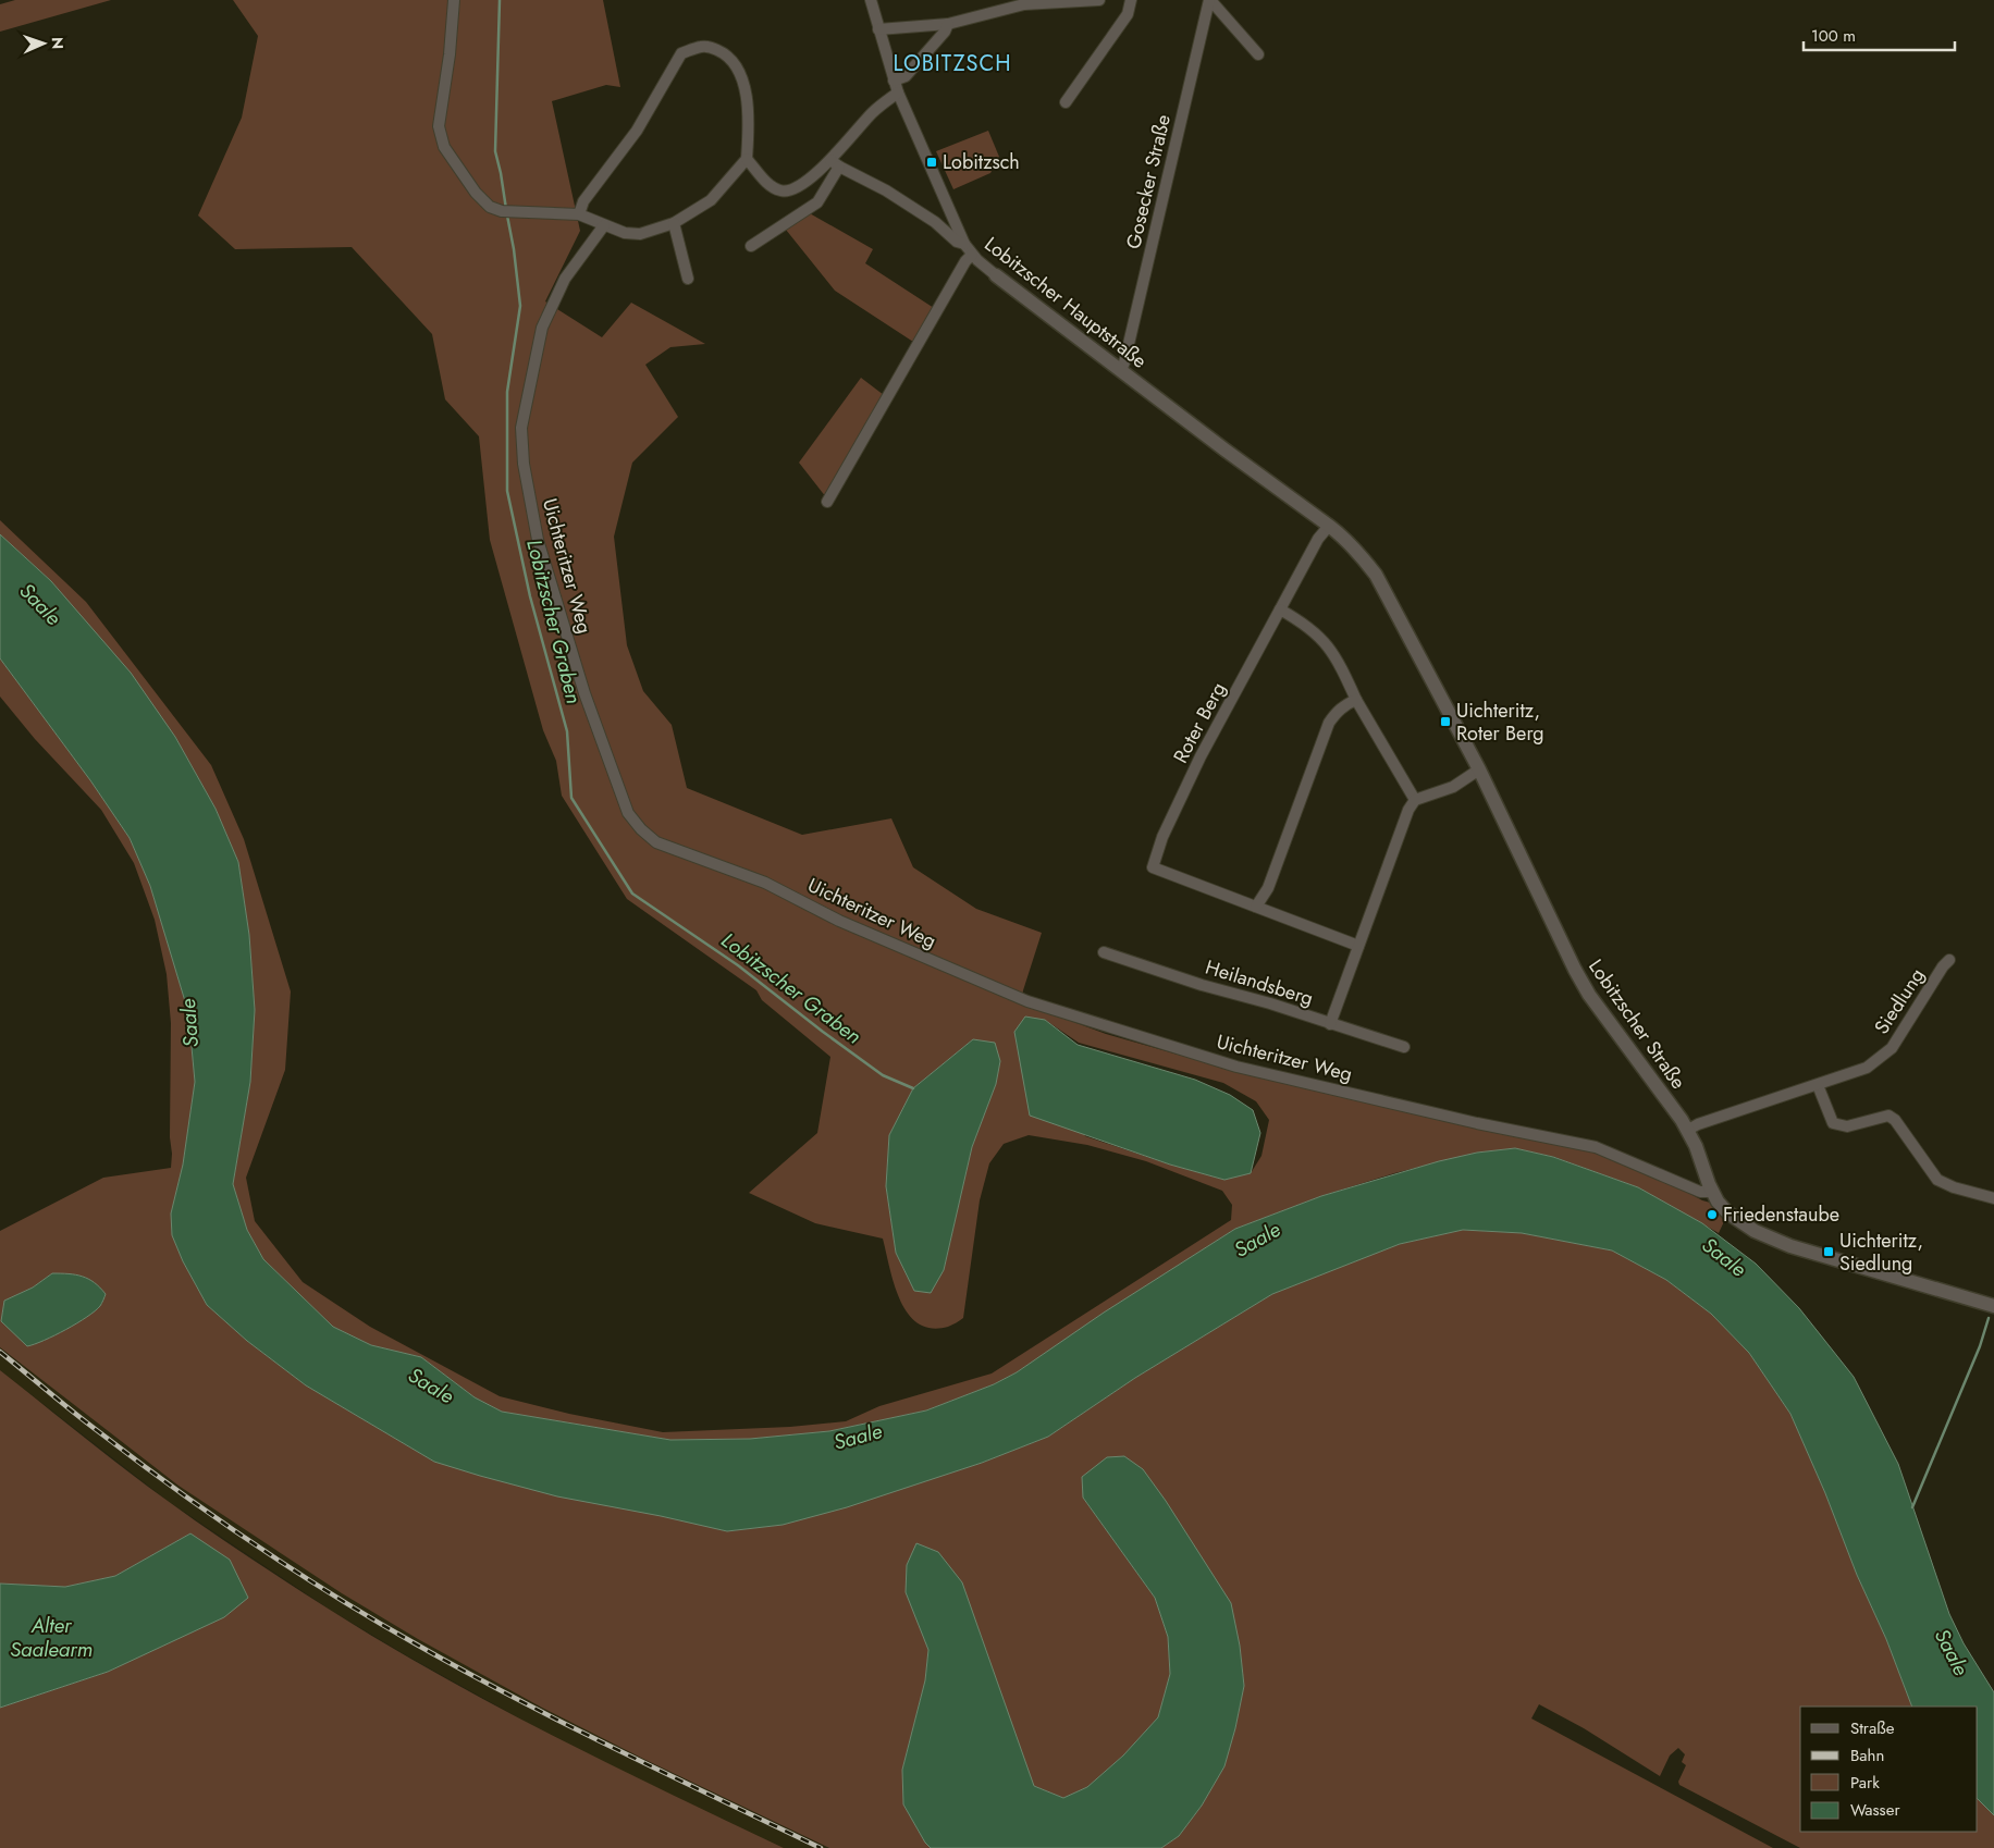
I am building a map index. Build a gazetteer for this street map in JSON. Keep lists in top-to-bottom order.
{
  "streets": {
    "street": [
      "Gosecker Straße",
      "Lobitzscher Hauptstraße",
      "Uichteritzer Weg",
      "Roter Berg",
      "Heilandsberg",
      "Siedlung",
      "Lobitzscher Straße"
    ]
  },
  "crossings": [
    ["Gosecker Straße", "Lobitzscher Hauptstraße"],
    ["Lobitzscher Hauptstraße", "Lobitzscher Straße"],
    ["Uichteritzer Weg", "Lobitzscher Straße"],
    ["Siedlung", "Lobitzscher Straße"]
  ],
  "districts": ["LOBITZSCH"],
  "water": ["Saale", "Lobitzscher Graben", "Alter Saalearm"],
  "places": {
    "transit": ["Lobitzsch", "Uichteritz, Roter Berg", "Uichteritz, Siedlung"],
    "other": ["Friedenstaube"]
  },
  "legend": [
    "Straße",
    "Bahn",
    "Park",
    "Wasser"
  ],
  "scale_bar": "100 m",
  "north": "right"
}
